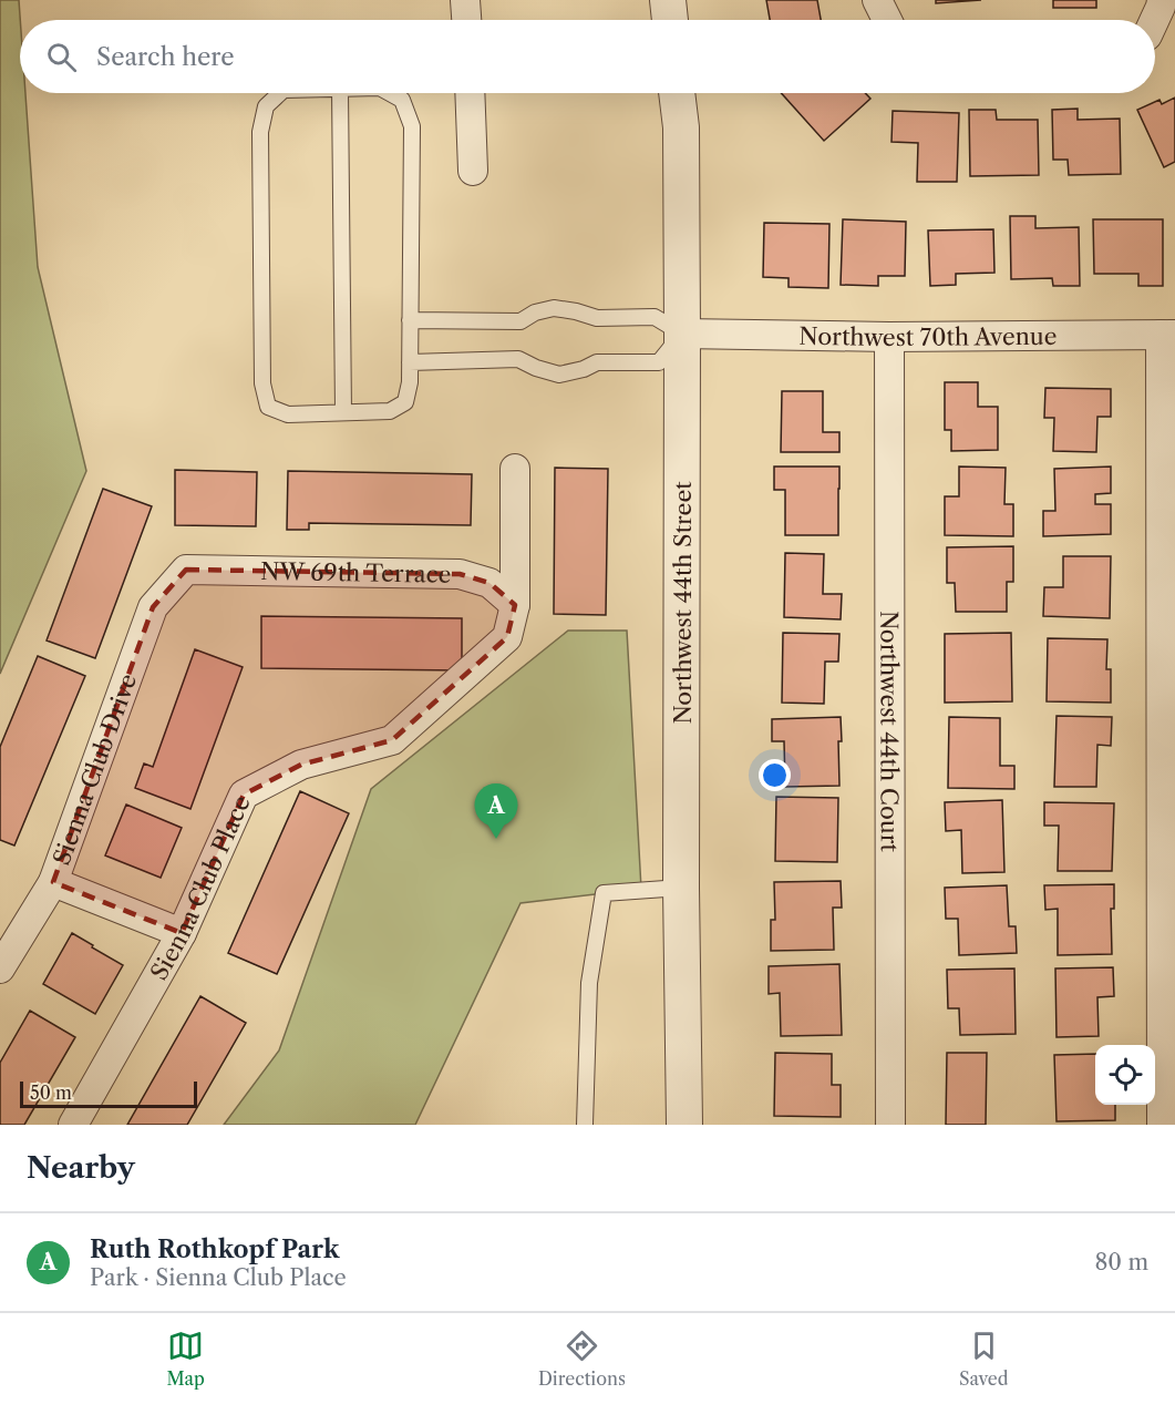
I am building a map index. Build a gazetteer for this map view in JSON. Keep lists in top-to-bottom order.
{
  "streets": {
    "street": [
      "Northwest 70th Avenue",
      "NW 69th Terrace",
      "Northwest 44th Street",
      "Northwest 44th Court",
      "Sienna Club Drive",
      "Sienna Club Place"
    ]
  },
  "crossings": [
    ["Northwest 70th Avenue", "Northwest 44th Street"],
    ["Northwest 70th Avenue", "Northwest 44th Court"],
    ["NW 69th Terrace", "Sienna Club Drive"],
    ["NW 69th Terrace", "Sienna Club Place"]
  ],
  "scale_bar": "50 m",
  "page": {
    "search": "Search here",
    "pins": "A",
    "scale": "50 m",
    "heading": "Nearby",
    "list": [
      {
        "mark": "A",
        "name": "Ruth Rothkopf Park",
        "note": "Park · Sienna Club Place",
        "value": "80 m"
      }
    ],
    "nav": ["Map", "Directions", "Saved"]
  }
}
